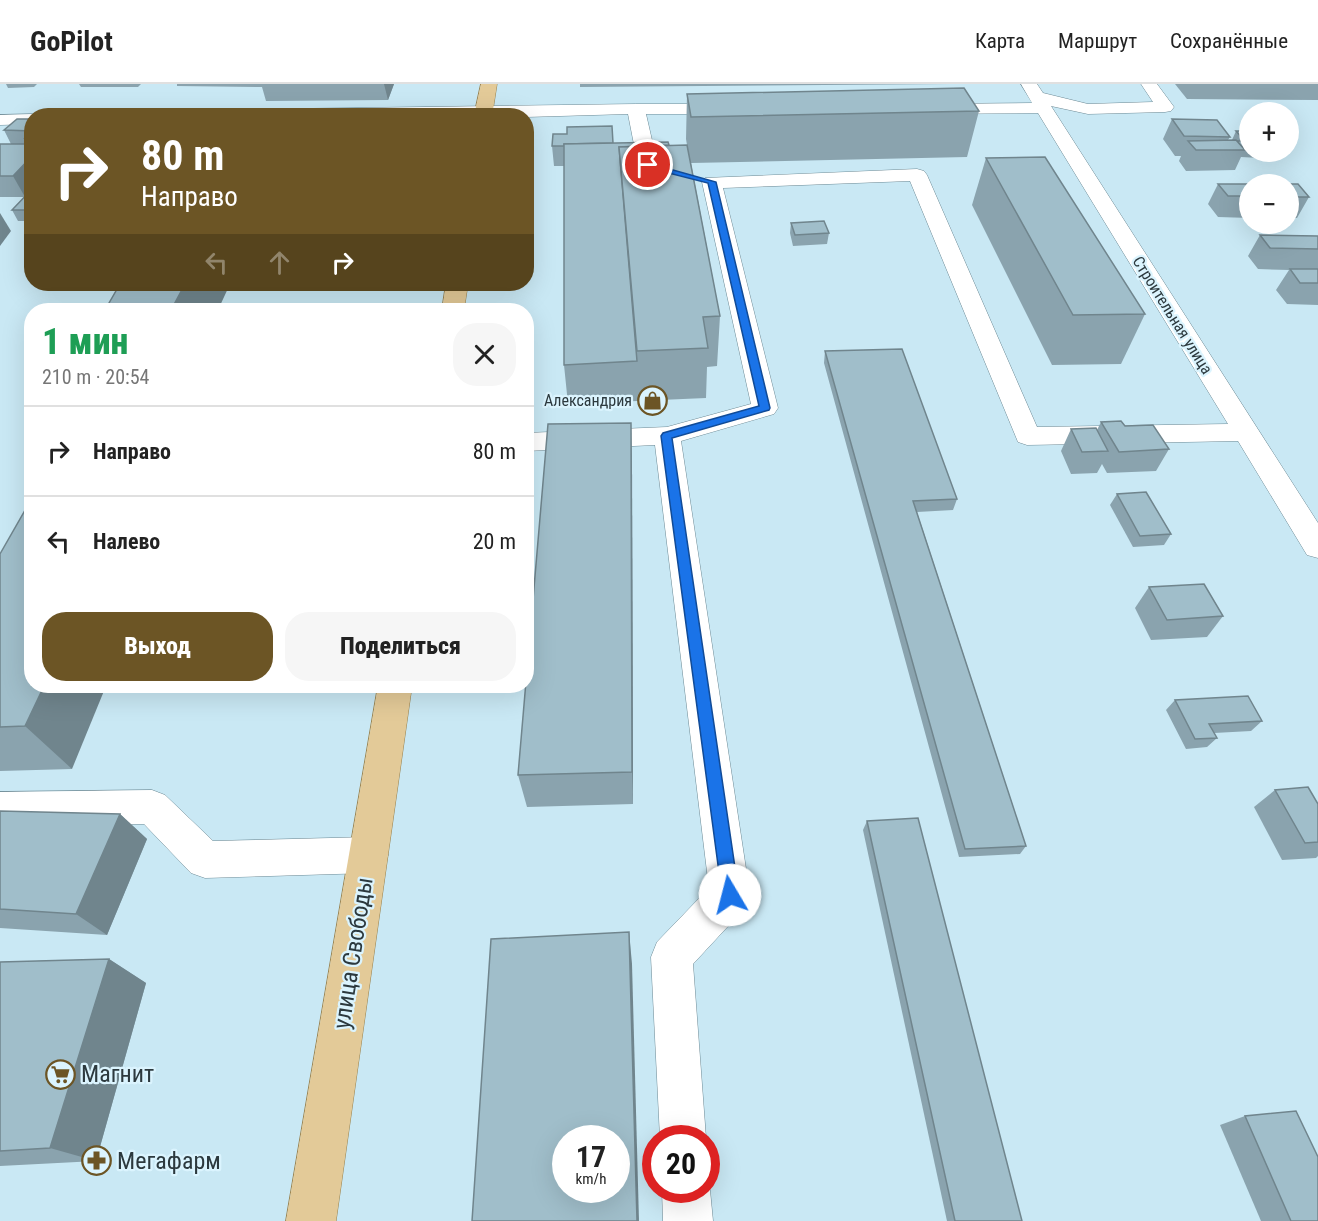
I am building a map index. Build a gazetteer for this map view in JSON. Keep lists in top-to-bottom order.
{
  "streets": {
    "main road": ["улица Свободы"],
    "street": ["Строительная улица"]
  },
  "places": {
    "shop": ["Александрия"],
    "supermarket": ["Магнит"],
    "pharmacy": ["Мегафарм"]
  },
  "page": {
    "header": "GoPilot",
    "nav": ["Карта", "Маршрут", "Сохранённые"],
    "map_buttons": ["+", "−"],
    "turn": ["80 m", "Направо"],
    "heading": ["1 мин", "210 m · 20:54"],
    "list": [
      {
        "name": "Направо",
        "value": "80 m"
      },
      {
        "name": "Налево",
        "value": "20 m"
      }
    ],
    "buttons": ["Выход", "Поделиться"],
    "speed": "17 km/h",
    "limit": "20"
  }
}
